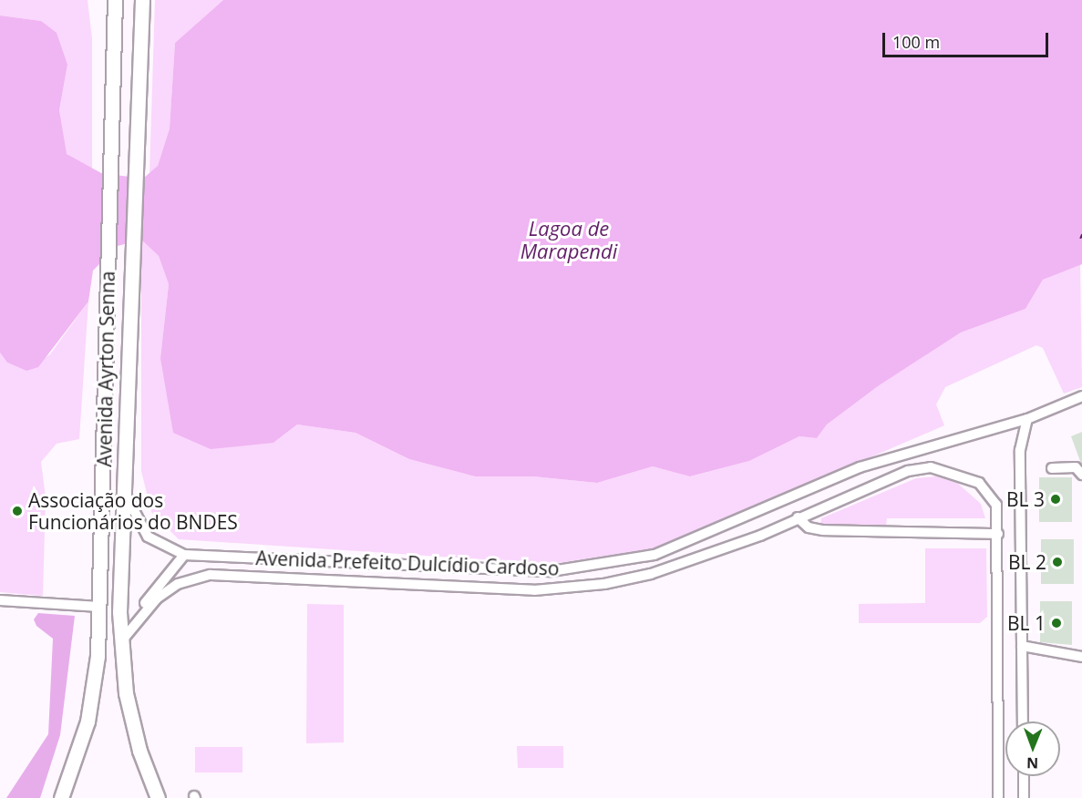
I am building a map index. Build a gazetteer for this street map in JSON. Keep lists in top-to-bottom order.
{
  "streets": {
    "main road": ["Avenida Ayrton Senna"],
    "street": ["Avenida Prefeito Dulcídio Cardoso"]
  },
  "crossings": [
    ["Avenida Ayrton Senna", "Avenida Prefeito Dulcídio Cardoso"]
  ],
  "water": ["Lagoa de Marapendi"],
  "places": [
    "BL 3",
    "Associação dos Funcionários do BNDES",
    "BL 2",
    "BL 1"
  ],
  "scale_bar": "100 m",
  "north": "bottom"
}
